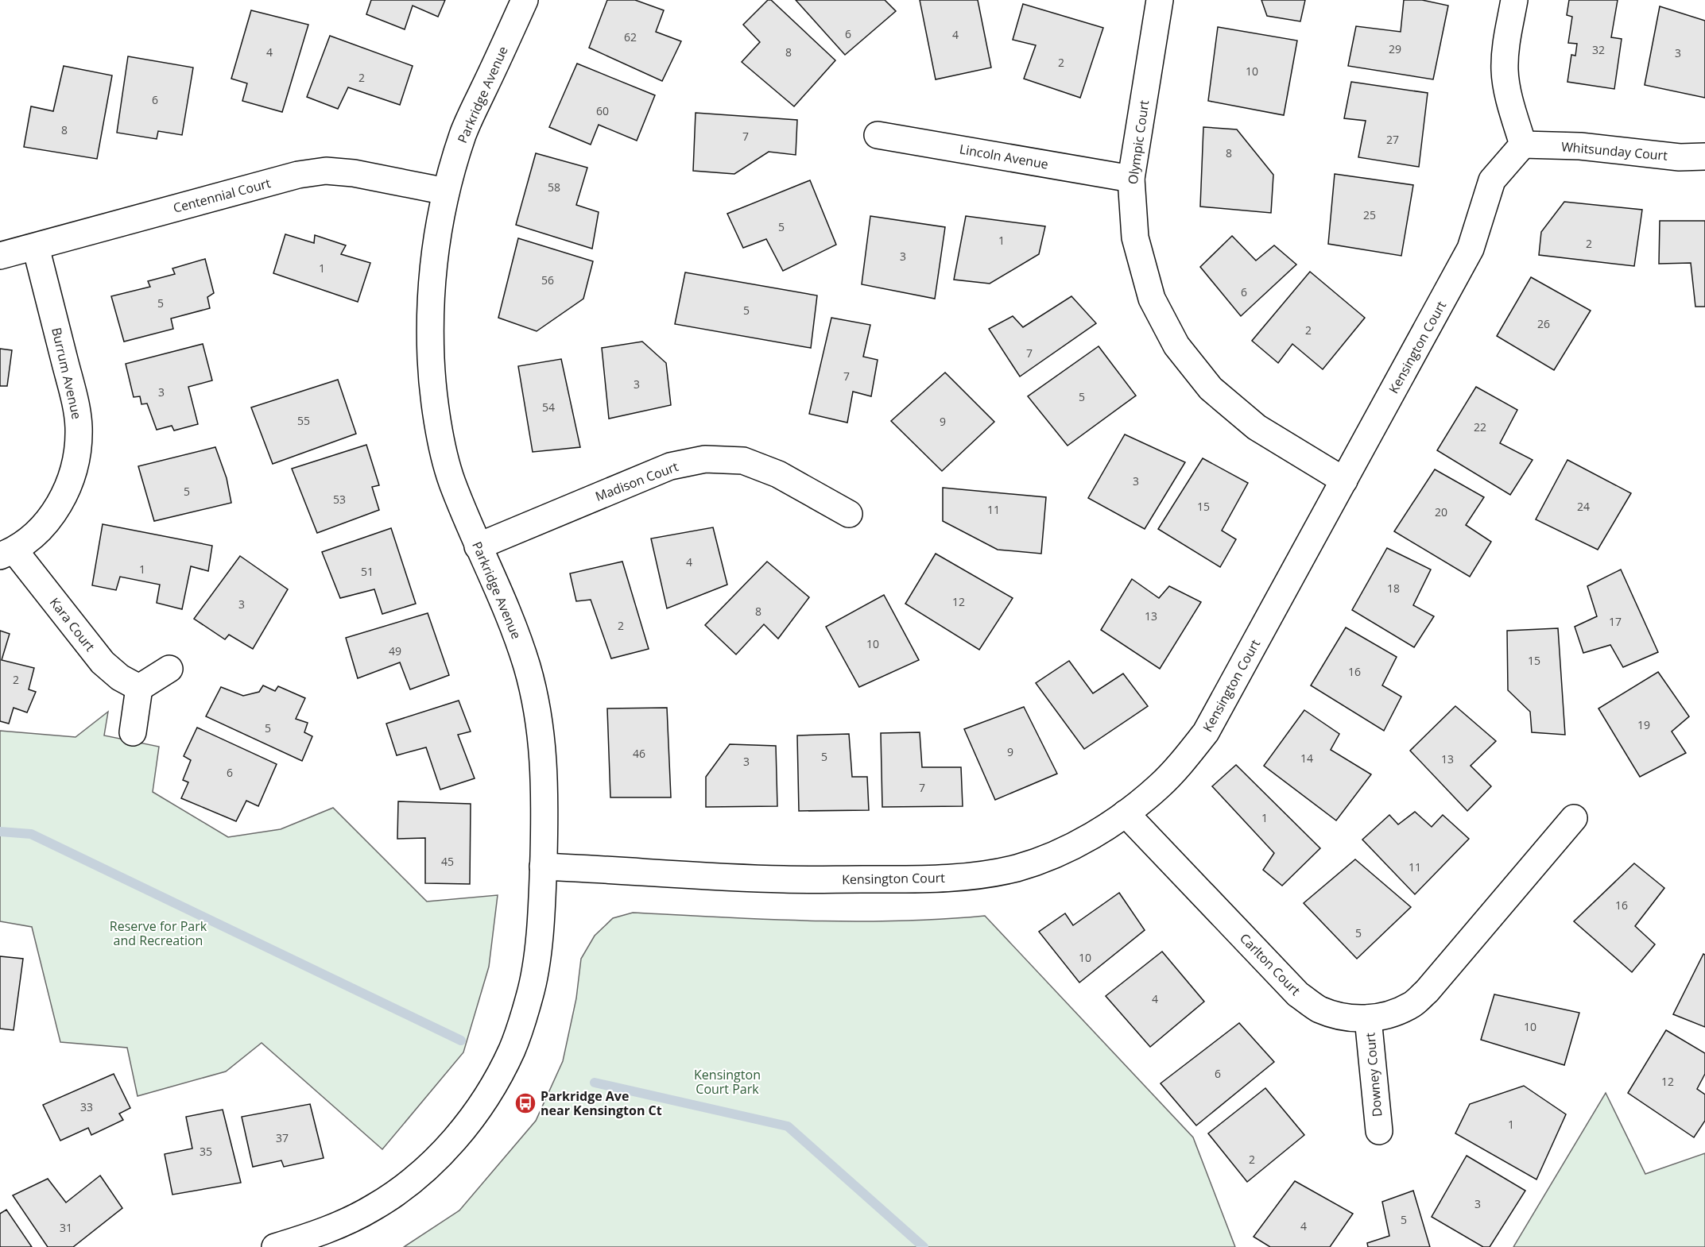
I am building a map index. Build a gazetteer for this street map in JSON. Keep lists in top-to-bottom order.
{
  "streets": {
    "street": [
      "Parkridge Avenue",
      "Olympic Court",
      "Whitsunday Court",
      "Lincoln Avenue",
      "Centennial Court",
      "Kensington Court",
      "Burrum Avenue",
      "Madison Court",
      "Kara Court",
      "Carlton Court",
      "Downey Court"
    ]
  },
  "crossings": [
    ["Parkridge Avenue", "Centennial Court"],
    ["Parkridge Avenue", "Kensington Court"],
    ["Parkridge Avenue", "Madison Court"],
    ["Olympic Court", "Lincoln Avenue"],
    ["Olympic Court", "Kensington Court"],
    ["Whitsunday Court", "Kensington Court"],
    ["Centennial Court", "Burrum Avenue"],
    ["Kensington Court", "Carlton Court"],
    ["Burrum Avenue", "Kara Court"],
    ["Carlton Court", "Downey Court"]
  ],
  "parks": ["Reserve for Park and Recreation", "Kensington Court Park"],
  "places": {
    "bus stop": ["Parkridge Ave near Kensington Ct"]
  },
  "house_numbers": [
    "6",
    "4",
    "62",
    "29",
    "32",
    "4",
    "8",
    "3",
    "2",
    "10",
    "2",
    "6",
    "60",
    "8",
    "7",
    "27",
    "8",
    "58",
    "25",
    "5",
    "1",
    "2",
    "3",
    "1",
    "56",
    "6",
    "5",
    "5",
    "26",
    "2",
    "7",
    "7",
    "3",
    "3",
    "5",
    "54",
    "55",
    "9",
    "22",
    "3",
    "5",
    "53",
    "15",
    "24",
    "11",
    "20",
    "4",
    "1",
    "51",
    "18",
    "12",
    "3",
    "8",
    "13",
    "17",
    "2",
    "10",
    "49",
    "15",
    "16",
    "2",
    "19",
    "5",
    "9",
    "46",
    "5",
    "14",
    "13",
    "3",
    "6",
    "7",
    "1",
    "45",
    "11",
    "16",
    "5",
    "10",
    "4",
    "10",
    "6",
    "12",
    "33",
    "1",
    "37",
    "35",
    "2",
    "3",
    "5",
    "4",
    "31"
  ]
}
